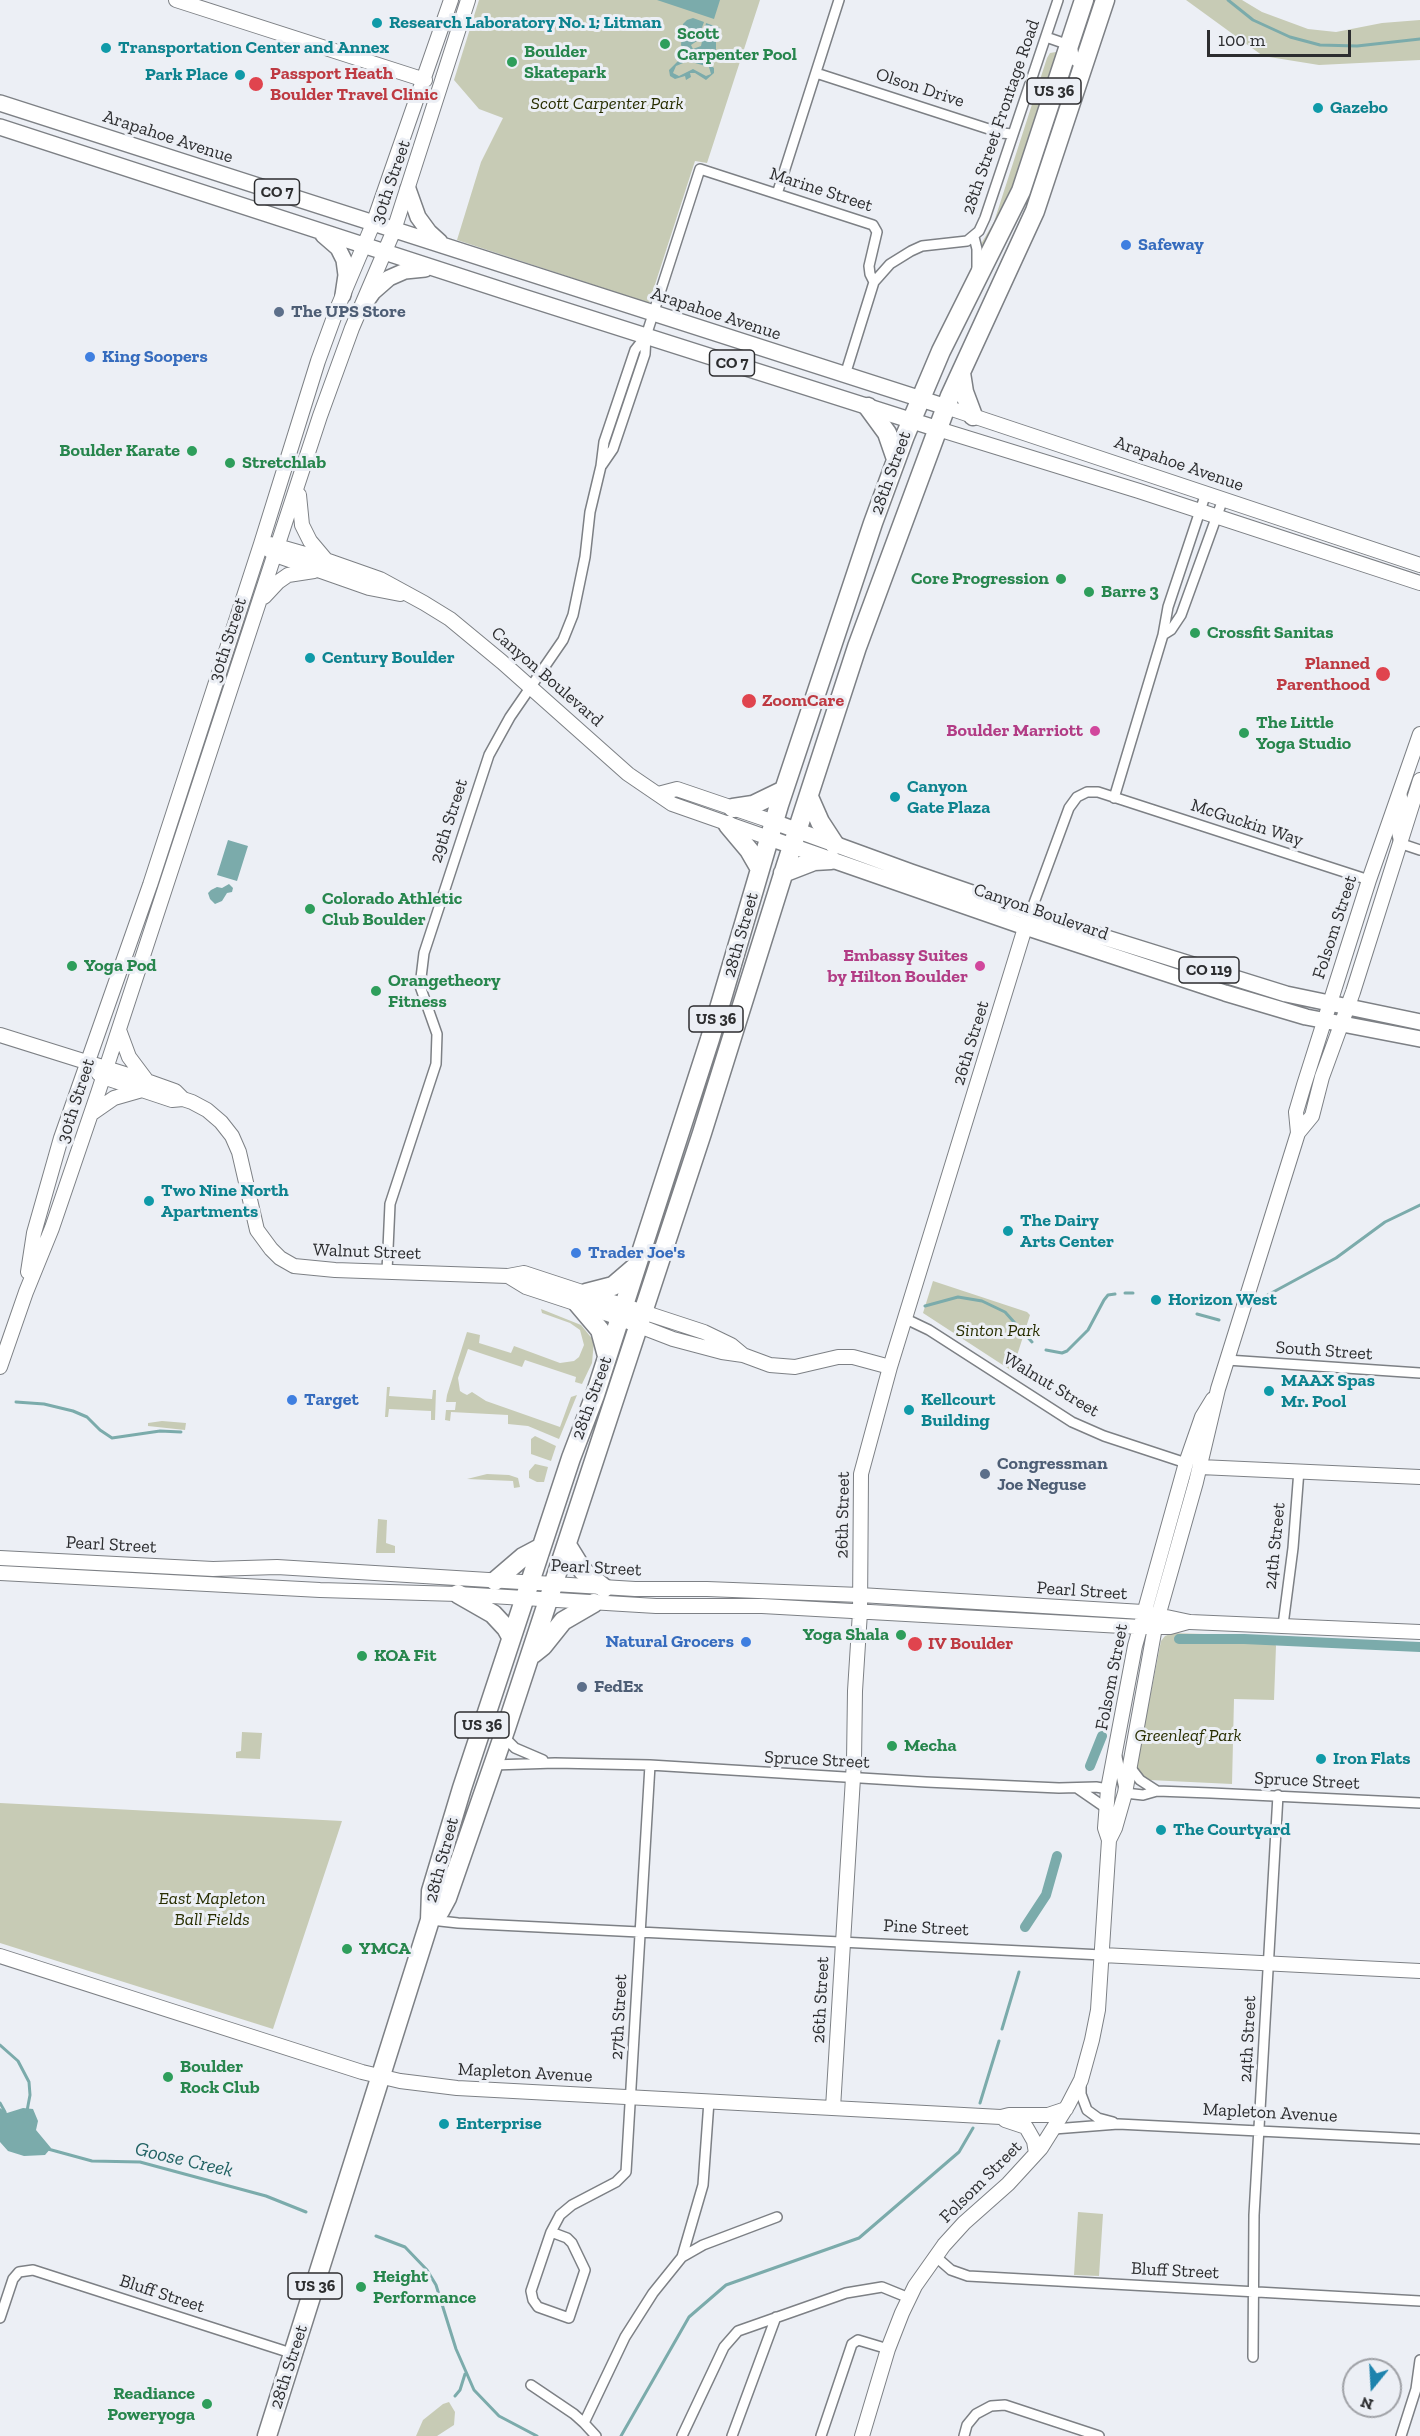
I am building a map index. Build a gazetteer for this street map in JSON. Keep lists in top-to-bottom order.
{
  "streets": {
    "highway": ["US 36", "28th Street", "CO 119"],
    "main road": [
      "Arapahoe Avenue",
      "30th Street",
      "CO 7",
      "Canyon Boulevard",
      "Folsom Street",
      "26th Street",
      "Walnut Street",
      "Pearl Street",
      "Pine Street",
      "Mapleton Avenue"
    ],
    "street": [
      "Olson Drive",
      "28th Street Frontage Road",
      "Marine Street",
      "29th Street",
      "McGuckin Way",
      "South Street",
      "24th Street",
      "Spruce Street",
      "27th Street",
      "Bluff Street"
    ]
  },
  "crossings": [
    ["Olson Drive", "28th Street Frontage Road"],
    ["US 36", "28th Street"],
    ["28th Street Frontage Road", "Marine Street"],
    ["Arapahoe Avenue", "30th Street"],
    ["Arapahoe Avenue", "28th Street"],
    ["Arapahoe Avenue", "29th Street"],
    ["30th Street", "Canyon Boulevard"],
    ["30th Street", "Walnut Street"],
    ["Marine Street", "29th Street"],
    ["28th Street", "Canyon Boulevard"],
    ["28th Street", "CO 119"],
    ["28th Street", "Walnut Street"],
    ["28th Street", "Pearl Street"],
    ["28th Street", "Spruce Street"],
    ["28th Street", "Pine Street"],
    ["28th Street", "Mapleton Avenue"],
    ["28th Street", "Bluff Street"],
    ["Canyon Boulevard", "29th Street"],
    ["Canyon Boulevard", "McGuckin Way"],
    ["Canyon Boulevard", "Folsom Street"],
    ["Canyon Boulevard", "CO 119"],
    ["Canyon Boulevard", "26th Street"],
    ["29th Street", "Walnut Street"],
    ["McGuckin Way", "Folsom Street"],
    ["McGuckin Way", "26th Street"],
    ["Folsom Street", "Walnut Street"],
    ["Folsom Street", "South Street"],
    ["Folsom Street", "Pearl Street"],
    ["Folsom Street", "Spruce Street"],
    ["Folsom Street", "Pine Street"],
    ["Folsom Street", "Mapleton Avenue"],
    ["Folsom Street", "Bluff Street"],
    ["26th Street", "Walnut Street"],
    ["26th Street", "Pearl Street"],
    ["26th Street", "Spruce Street"],
    ["26th Street", "Pine Street"],
    ["26th Street", "Mapleton Avenue"],
    ["Walnut Street", "24th Street"],
    ["Pearl Street", "24th Street"],
    ["24th Street", "Spruce Street"],
    ["24th Street", "Pine Street"],
    ["24th Street", "Mapleton Avenue"],
    ["24th Street", "Bluff Street"],
    ["Spruce Street", "27th Street"],
    ["Pine Street", "27th Street"],
    ["27th Street", "Mapleton Avenue"]
  ],
  "water": ["Goose Creek"],
  "parks": [
    "Scott Carpenter Park",
    "Sinton Park",
    "Greenleaf Park",
    "East Mapleton Ball Fields"
  ],
  "places": [
    "Research Laboratory No. 1; Litman",
    "Scott Carpenter Pool",
    "Transportation Center and Annex",
    "Boulder Skatepark",
    "Park Place",
    "Passport Heath Boulder Travel Clinic",
    "Gazebo",
    "Safeway",
    "The UPS Store",
    "King Soopers",
    "Boulder Karate",
    "Stretchlab",
    "Core Progression",
    "Barre 3",
    "Crossfit Sanitas",
    "Century Boulder",
    "Planned Parenthood",
    "ZoomCare",
    "Boulder Marriott",
    "The Little Yoga Studio",
    "Canyon Gate Plaza",
    "Colorado Athletic Club Boulder",
    "Yoga Pod",
    "Embassy Suites by Hilton Boulder",
    "Orangetheory Fitness",
    "Two Nine North Apartments",
    "The Dairy Arts Center",
    "Trader Joe's",
    "Horizon West",
    "MAAX Spas Mr. Pool",
    "Target",
    "Kellcourt Building",
    "Congressman Joe Neguse",
    "Yoga Shala",
    "Natural Grocers",
    "IV Boulder",
    "KOA Fit",
    "FedEx",
    "Mecha",
    "Iron Flats",
    "The Courtyard",
    "YMCA",
    "Boulder Rock Club",
    "Enterprise",
    "Height Performance",
    "Readiance Poweryoga"
  ],
  "scale_bar": "100 m",
  "north": "bottom"
}
